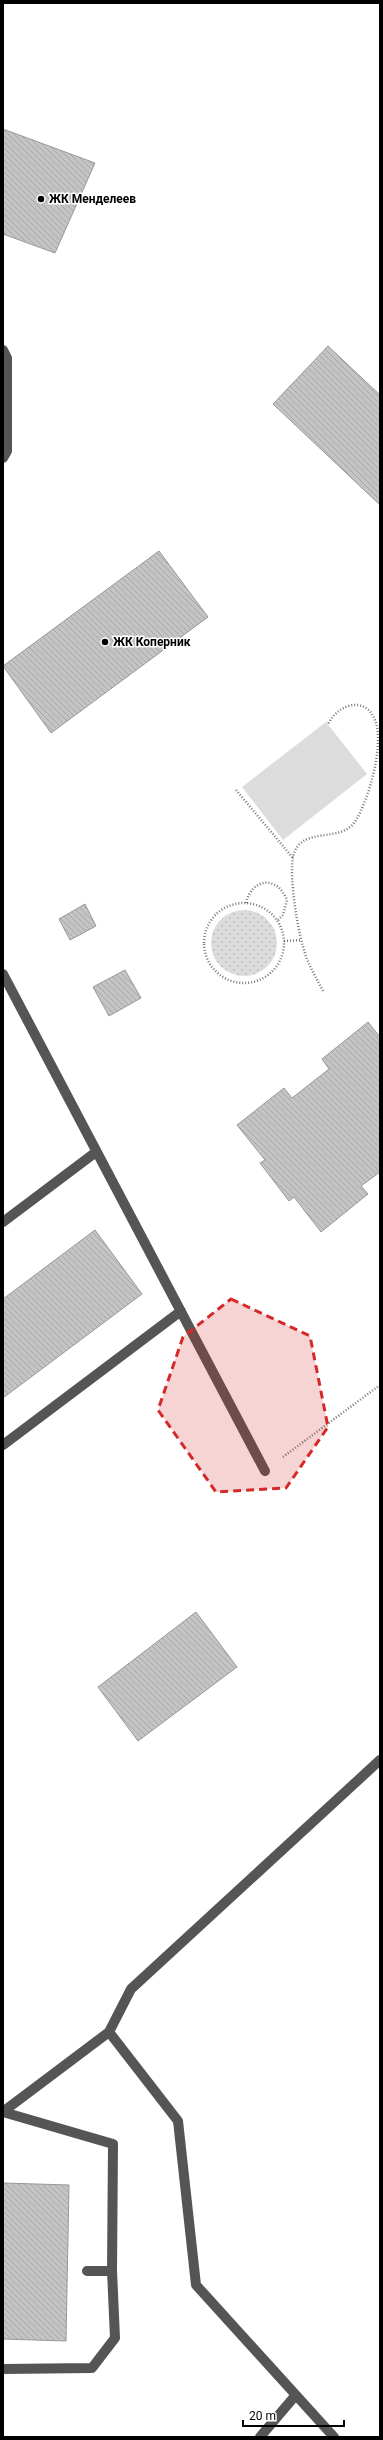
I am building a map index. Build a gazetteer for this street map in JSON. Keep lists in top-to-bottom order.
{
  "places": ["ЖК Менделеев", "ЖК Коперник"],
  "scale_bar": "20 m"
}
